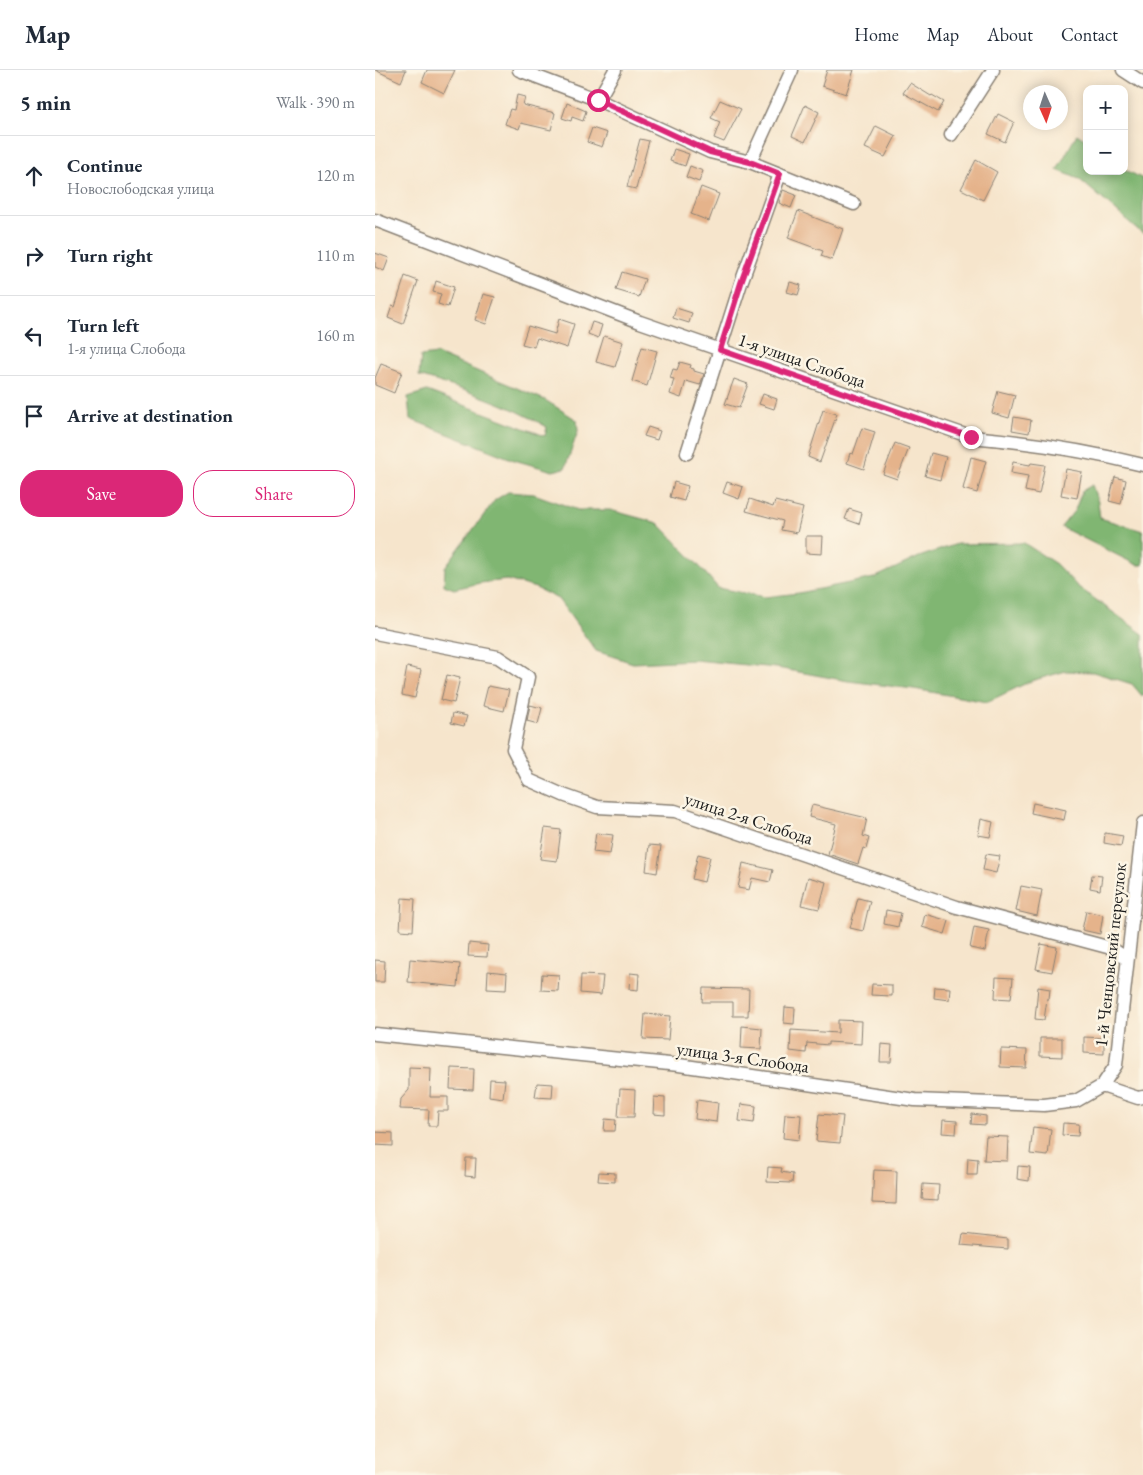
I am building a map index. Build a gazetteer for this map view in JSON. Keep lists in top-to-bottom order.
{
  "streets": {
    "street": [
      "1-я улица Слобода",
      "улица 2-я Слобода",
      "1-й Ченцовский переулок",
      "улица 3-я Слобода"
    ]
  },
  "crossings": [
    ["улица 2-я Слобода", "1-й Ченцовский переулок"],
    ["1-й Ченцовский переулок", "улица 3-я Слобода"]
  ],
  "north": "bottom",
  "page": {
    "header": "Map",
    "nav": [
      "Home",
      "Map",
      "About",
      "Contact"
    ],
    "heading": ["5 min", "Walk · 390 m"],
    "map_buttons": ["+", "−"],
    "list": [
      ["Continue", "Новослободская улица", "120 m"],
      ["Turn right", "110 m"],
      ["Turn left", "1-я улица Слобода", "160 m"],
      "Arrive at destination"
    ],
    "buttons": ["Save", "Share"]
  }
}
